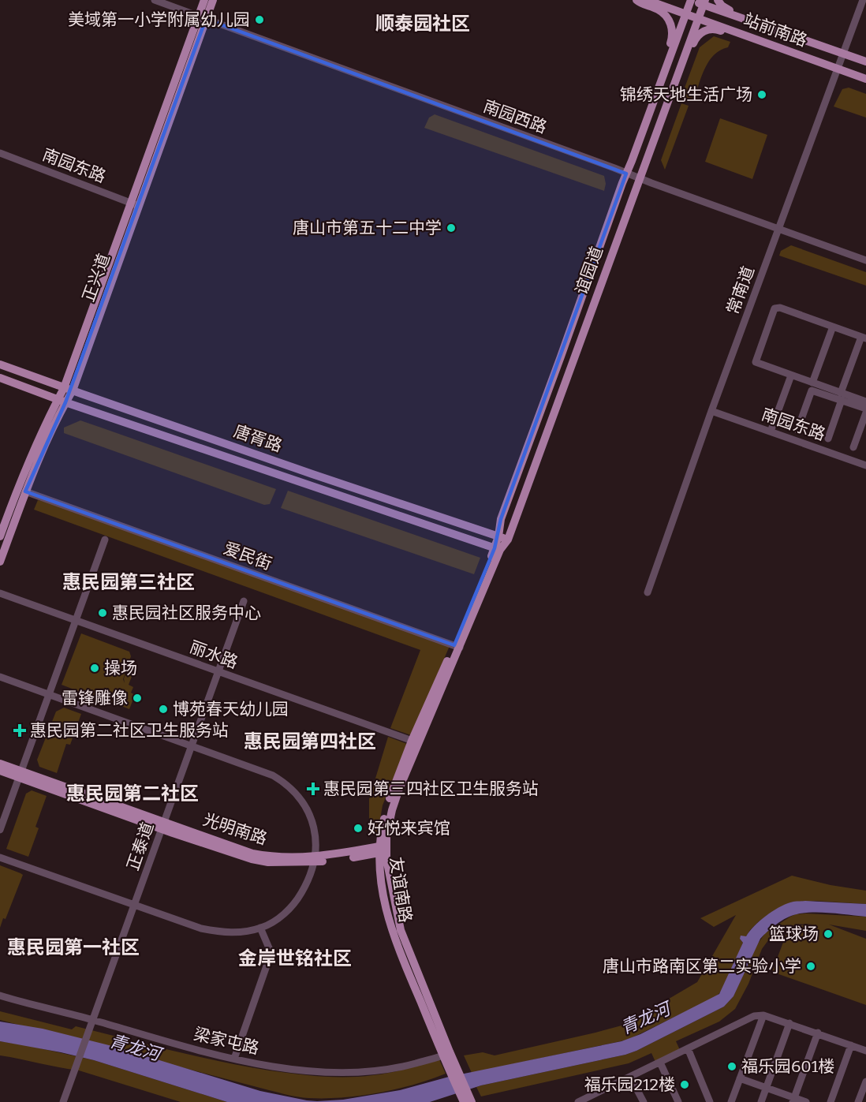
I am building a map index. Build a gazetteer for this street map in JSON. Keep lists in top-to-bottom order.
{
  "streets": {
    "main road": [
      "站前南路",
      "谊园道",
      "正兴道",
      "唐胥路",
      "光明南路",
      "友谊南路"
    ],
    "street": [
      "南园西路",
      "南园东路",
      "常南道",
      "爱民街",
      "丽水路",
      "正泰道",
      "梁家屯路"
    ]
  },
  "crossings": [
    ["站前南路", "谊园道"],
    ["站前南路", "常南道"],
    ["南园西路", "谊园道"],
    ["南园西路", "正兴道"],
    ["南园西路", "常南道"],
    ["南园东路", "正兴道"],
    ["南园东路", "常南道"],
    ["谊园道", "唐胥路"],
    ["谊园道", "友谊南路"],
    ["正兴道", "唐胥路"],
    ["正兴道", "爱民街"],
    ["唐胥路", "友谊南路"],
    ["爱民街", "友谊南路"],
    ["丽水路", "正泰道"],
    ["丽水路", "友谊南路"],
    ["光明南路", "正泰道"],
    ["光明南路", "友谊南路"],
    ["正泰道", "梁家屯路"],
    ["友谊南路", "梁家屯路"]
  ],
  "districts": [
    "顺泰园社区",
    "惠民园第三社区",
    "惠民园第四社区",
    "惠民园第二社区",
    "惠民园第一社区",
    "金岸世铭社区"
  ],
  "water": ["青龙河"],
  "places": {
    "other": [
      "美域第一小学附属幼儿园",
      "锦绣天地生活广场",
      "唐山市第五十二中学",
      "惠民园社区服务中心",
      "操场",
      "雷锋雕像",
      "博苑春天幼儿园",
      "好悦来宾馆",
      "篮球场",
      "唐山市路南区第二实验小学",
      "福乐园601楼",
      "福乐园212楼"
    ],
    "health": ["惠民园第二社区卫生服务站", "惠民园第三四社区卫生服务站"]
  }
}
